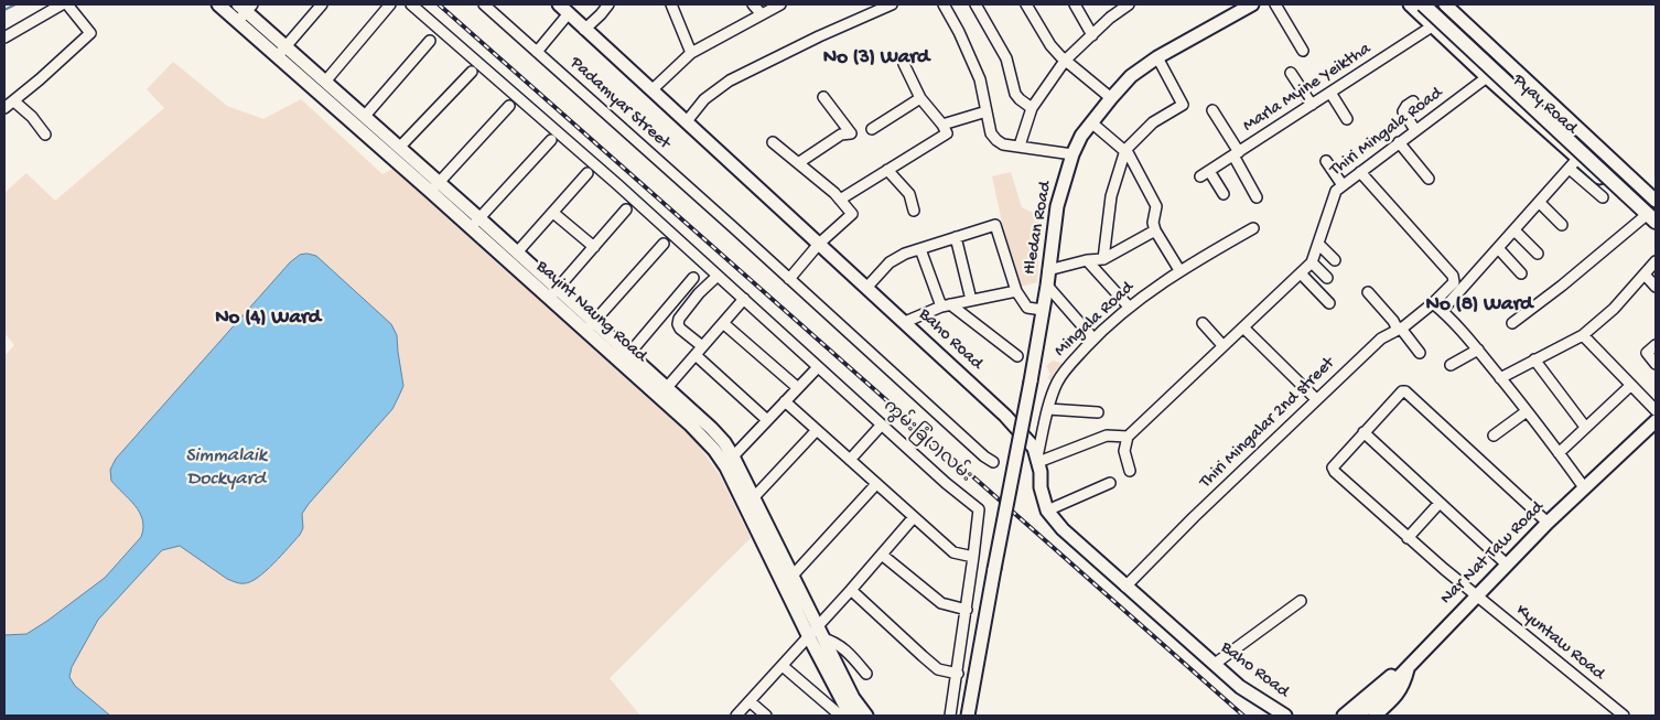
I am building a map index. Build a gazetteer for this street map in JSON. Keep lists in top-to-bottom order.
{
  "streets": {
    "highway": ["Pyay Road"],
    "main road": [
      "Hledan Road",
      "Bayint Naung Road",
      "Baho Road",
      "Nar Nat Taw Road"
    ],
    "street": [
      "Marla Myine Yeiktha",
      "Padamyar Street",
      "Thiri Mingala Road",
      "Mingala Road",
      "Thiri Mingalar 2nd street",
      "ကွမ်းခြံ(၁)လမ်း",
      "Kyuntaw Road"
    ]
  },
  "crossings": [
    ["Marla Myine Yeiktha", "Pyay Road"],
    ["Pyay Road", "Thiri Mingala Road"],
    ["Thiri Mingala Road", "Thiri Mingalar 2nd street"],
    ["Mingala Road", "Baho Road"],
    ["Baho Road", "Thiri Mingalar 2nd street"],
    ["Nar Nat Taw Road", "Kyuntaw Road"]
  ],
  "districts": ["No (3) Ward", "No (8) Ward", "No (4) Ward"],
  "water": ["Simmalaik Dockyard"]
}
